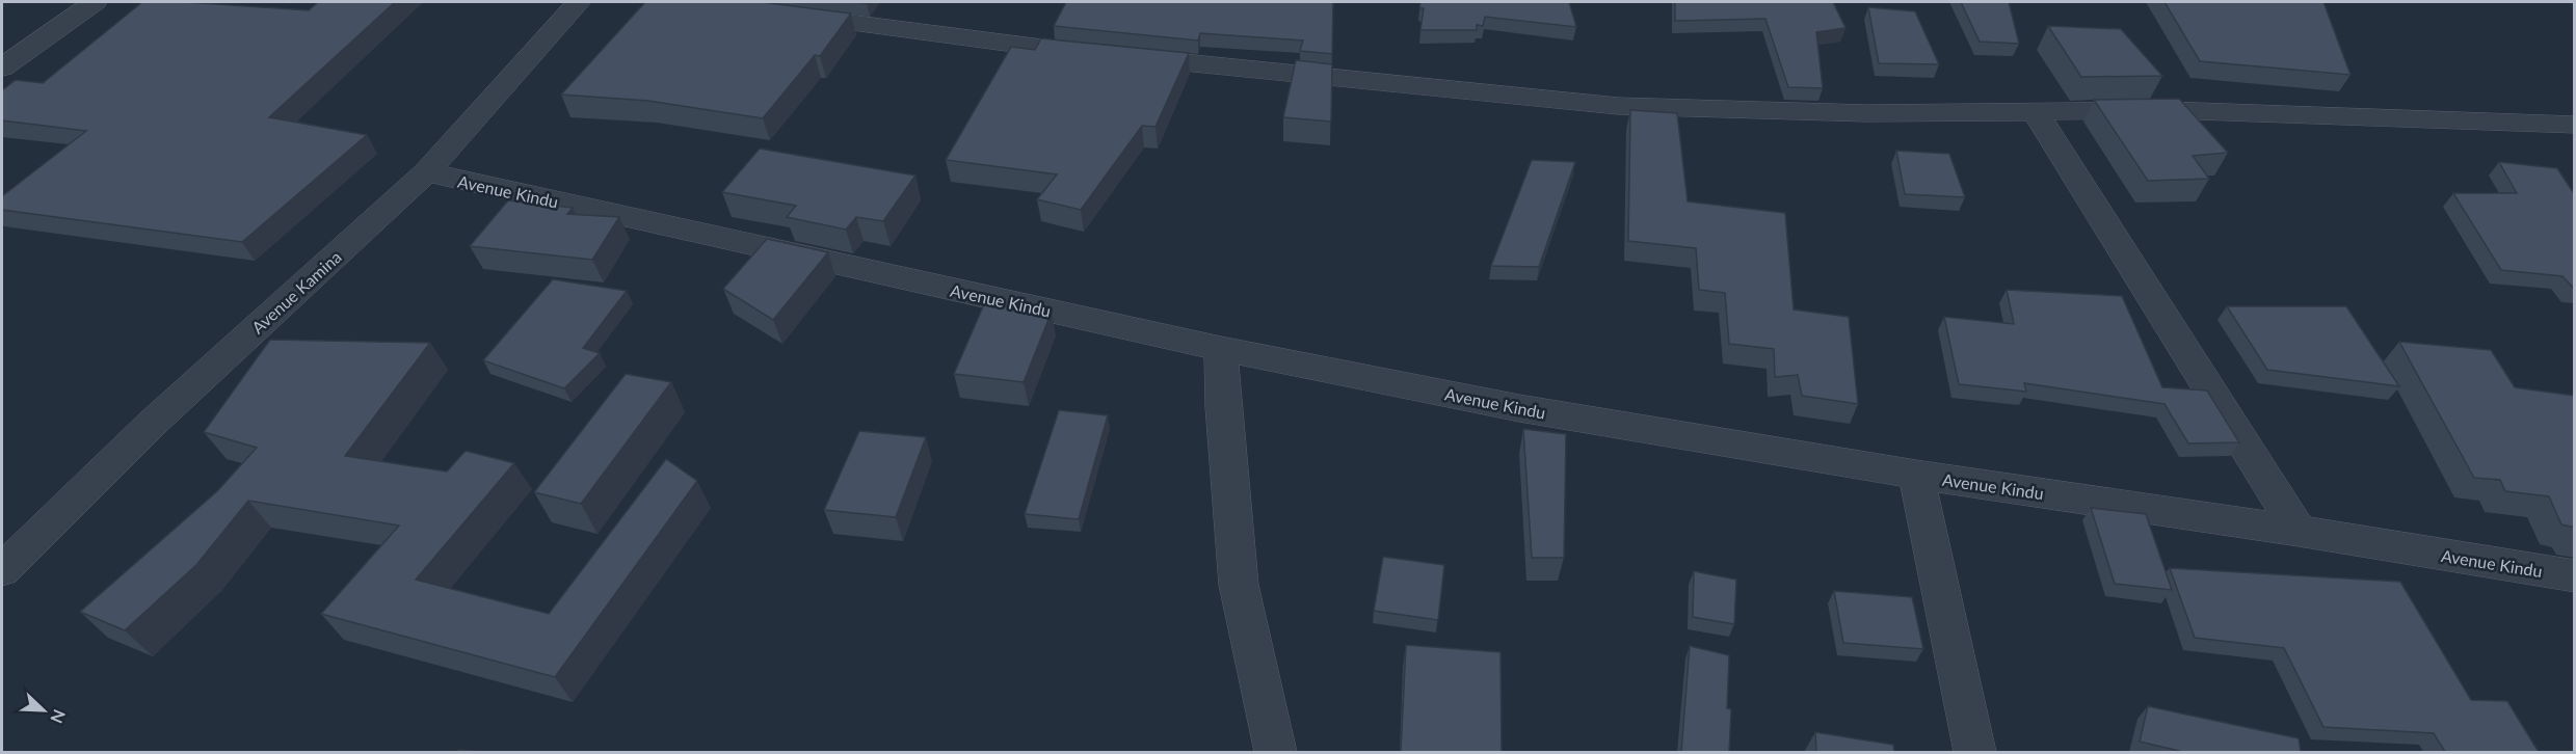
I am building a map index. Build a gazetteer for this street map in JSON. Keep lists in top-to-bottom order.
{
  "streets": {
    "street": ["Avenue Kindu", "Avenue Kamina"]
  },
  "crossings": [
    ["Avenue Kindu", "Avenue Kamina"]
  ],
  "north": "bottom right"
}
